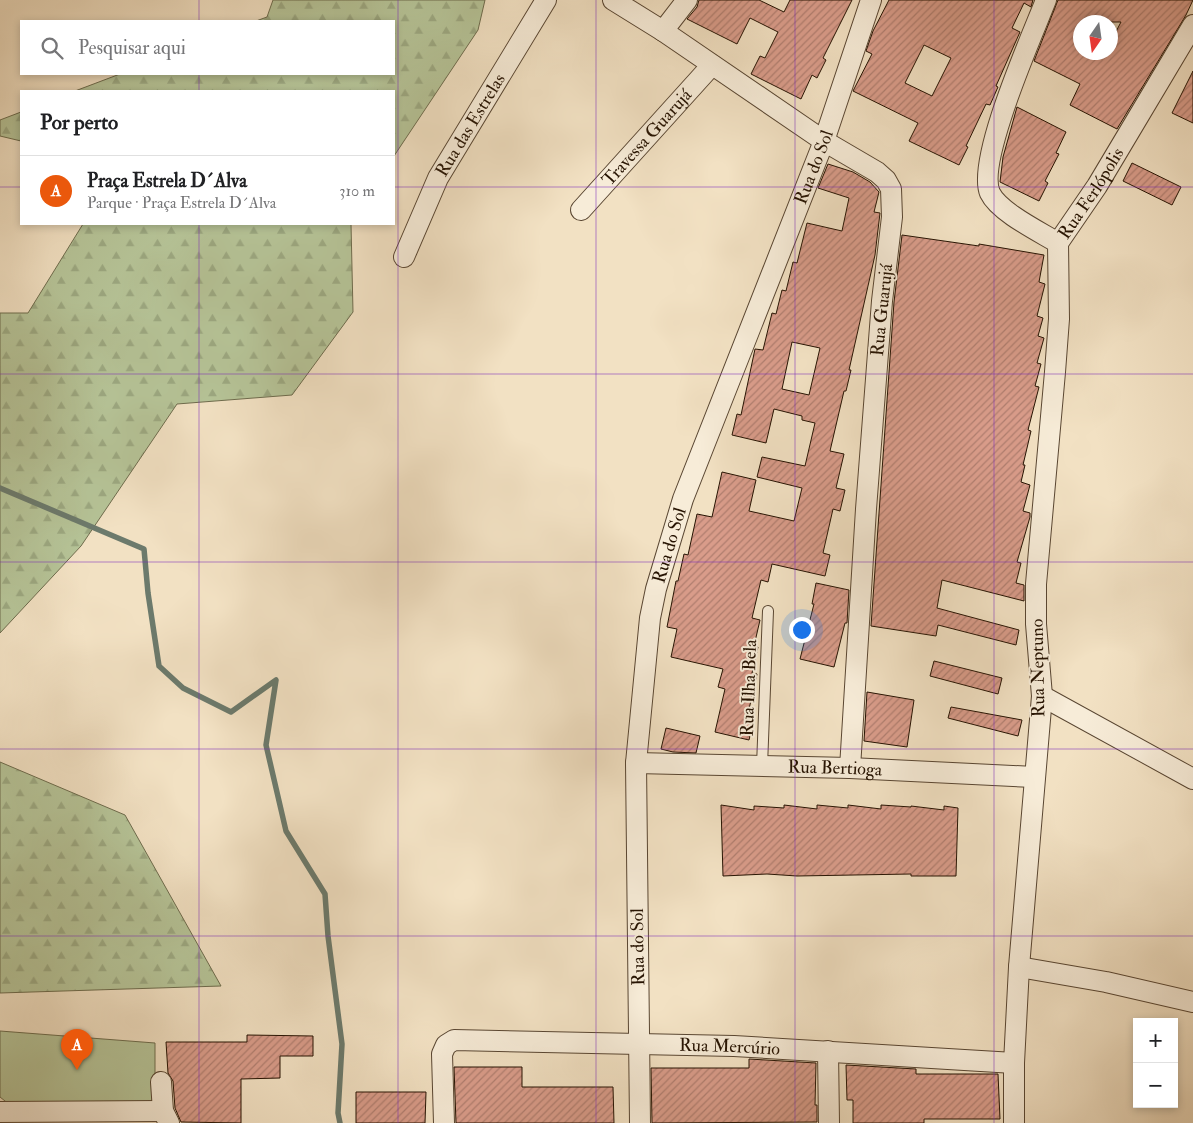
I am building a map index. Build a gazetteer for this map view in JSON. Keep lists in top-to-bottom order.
{
  "streets": {
    "street": [
      "Rua das Estrelas",
      "Travessa Guarujá",
      "Rua do Sol",
      "Rua Ferlópolis",
      "Rua Guarujá",
      "Rua Neptuno",
      "Rua Bertioga",
      "Rua Mercúrio"
    ],
    "lane": ["Rua Ilha Bela"]
  },
  "crossings": [
    ["Travessa Guarujá", "Rua Guarujá"],
    ["Rua do Sol", "Rua Guarujá"],
    ["Rua do Sol", "Rua Bertioga"],
    ["Rua do Sol", "Rua Mercúrio"],
    ["Rua Ferlópolis", "Rua Neptuno"],
    ["Rua Guarujá", "Rua Bertioga"],
    ["Rua Neptuno", "Rua Bertioga"],
    ["Rua Neptuno", "Rua Mercúrio"],
    ["Rua Ilha Bela", "Rua Bertioga"]
  ],
  "north": "bottom",
  "page": {
    "search": "Pesquisar aqui",
    "heading": "Por perto",
    "list": [
      {
        "mark": "A",
        "name": "Praça Estrela D´Alva",
        "note": "Parque · Praça Estrela D´Alva",
        "value": "310 m"
      }
    ],
    "map_buttons": ["+", "−"],
    "pins": "A"
  }
}
